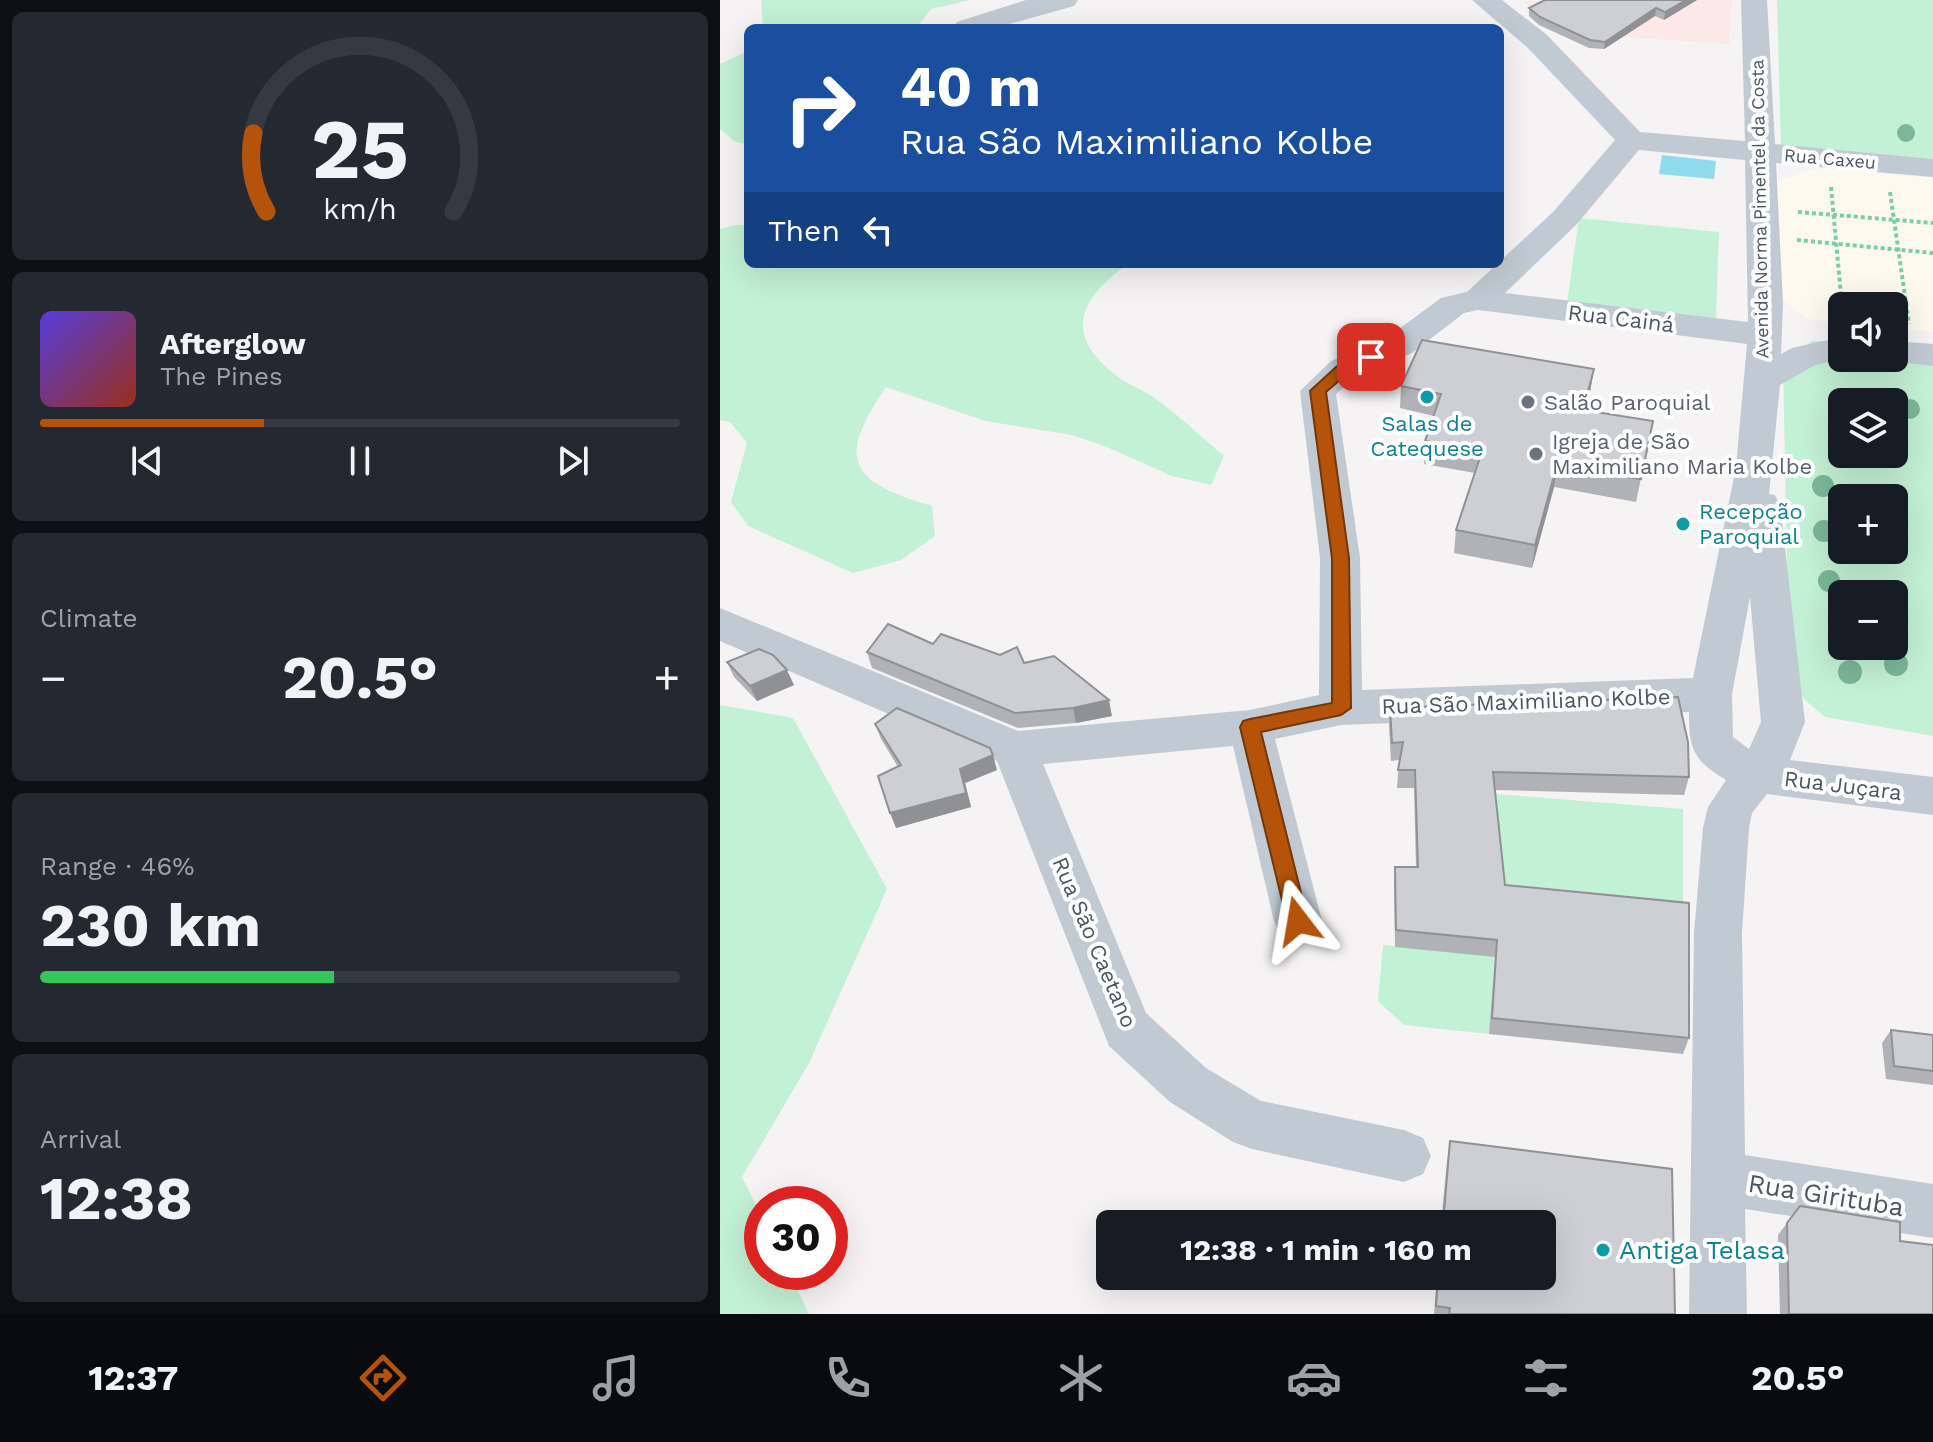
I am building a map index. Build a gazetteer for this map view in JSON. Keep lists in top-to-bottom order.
{
  "streets": {
    "street": [
      "Rua Caxeu",
      "Avenida Norma Pimentel da Costa",
      "Rua Cainá",
      "Rua São Maximiliano Kolbe",
      "Rua Juçara",
      "Rua São Caetano",
      "Rua Girituba"
    ]
  },
  "crossings": [
    ["Rua Caxeu", "Avenida Norma Pimentel da Costa"],
    ["Avenida Norma Pimentel da Costa", "Rua Cainá"],
    ["Avenida Norma Pimentel da Costa", "Rua São Maximiliano Kolbe"],
    ["Avenida Norma Pimentel da Costa", "Rua Juçara"],
    ["Avenida Norma Pimentel da Costa", "Rua Girituba"],
    ["Rua São Maximiliano Kolbe", "Rua São Caetano"]
  ],
  "places": [
    "Salas de Catequese",
    "Salão Paroquial",
    "Igreja de São Maximiliano Maria Kolbe",
    "Recepção Paroquial",
    "Antiga Telasa"
  ],
  "page": {
    "turn": ["40 m", "Rua São Maximiliano Kolbe"],
    "then": "Then",
    "map_buttons": ["+", "−"],
    "song": ["Afterglow", "The Pines"],
    "tile": [
      "Climate",
      ["Range · 46%", "230 km"],
      ["Arrival", "12:38"]
    ],
    "heat": ["−", "20.5°", "+"],
    "limit": "30",
    "trip": "12:38 · 1 min · 160 m",
    "tabs": ["12:37", "20.5°"],
    "gauge": ["25", "km/h"]
  }
}
